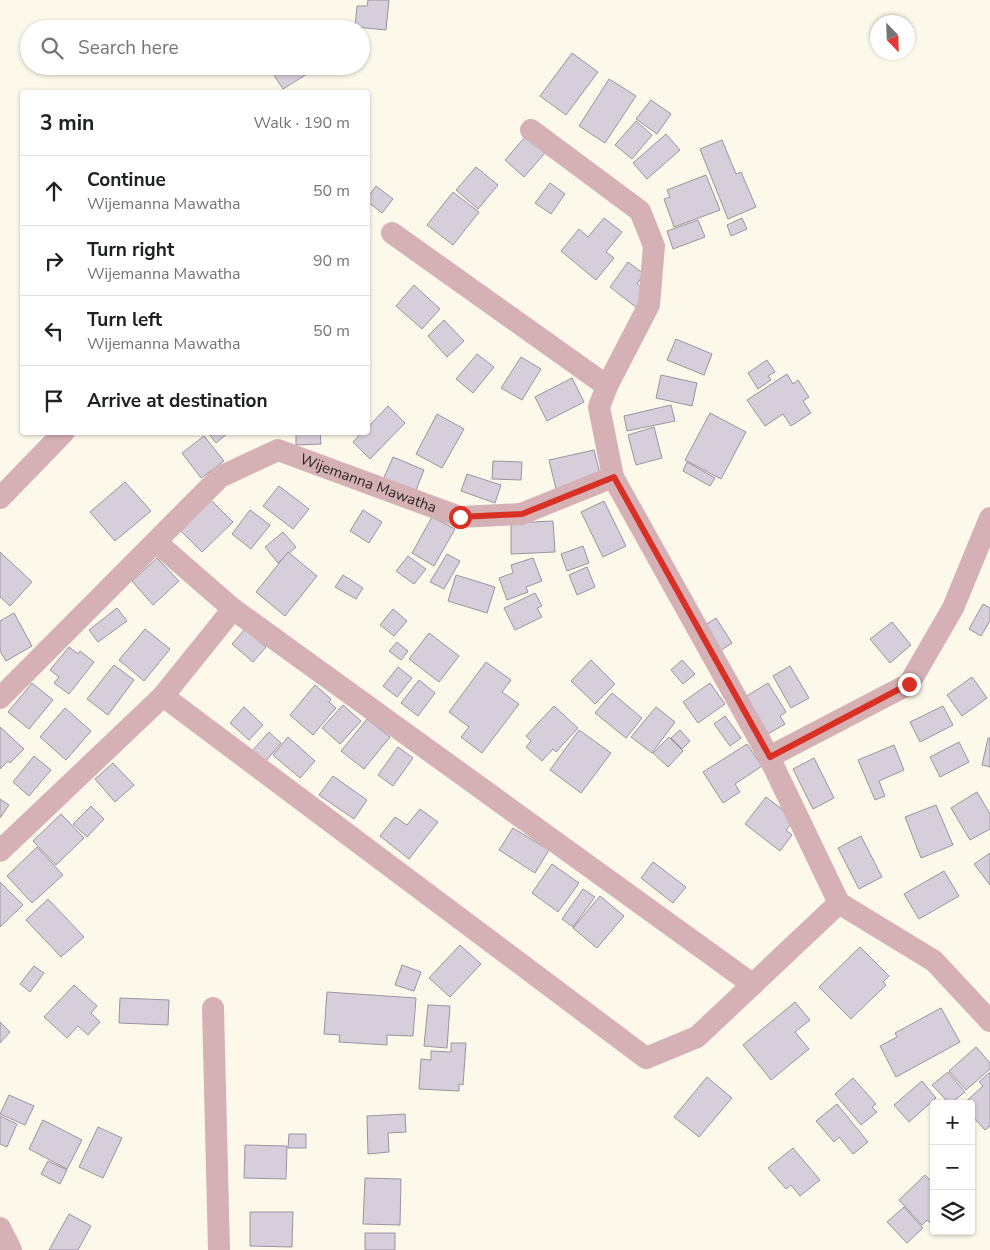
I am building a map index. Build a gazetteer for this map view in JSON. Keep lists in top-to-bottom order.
{
  "streets": {
    "street": ["Wijemanna Mawatha"]
  },
  "north": "bottom right",
  "page": {
    "search": "Search here",
    "heading": ["3 min", "Walk · 190 m"],
    "list": [
      ["Continue", "Wijemanna Mawatha", "50 m"],
      ["Turn right", "Wijemanna Mawatha", "90 m"],
      ["Turn left", "Wijemanna Mawatha", "50 m"],
      "Arrive at destination"
    ],
    "map_buttons": ["+", "−"]
  }
}
